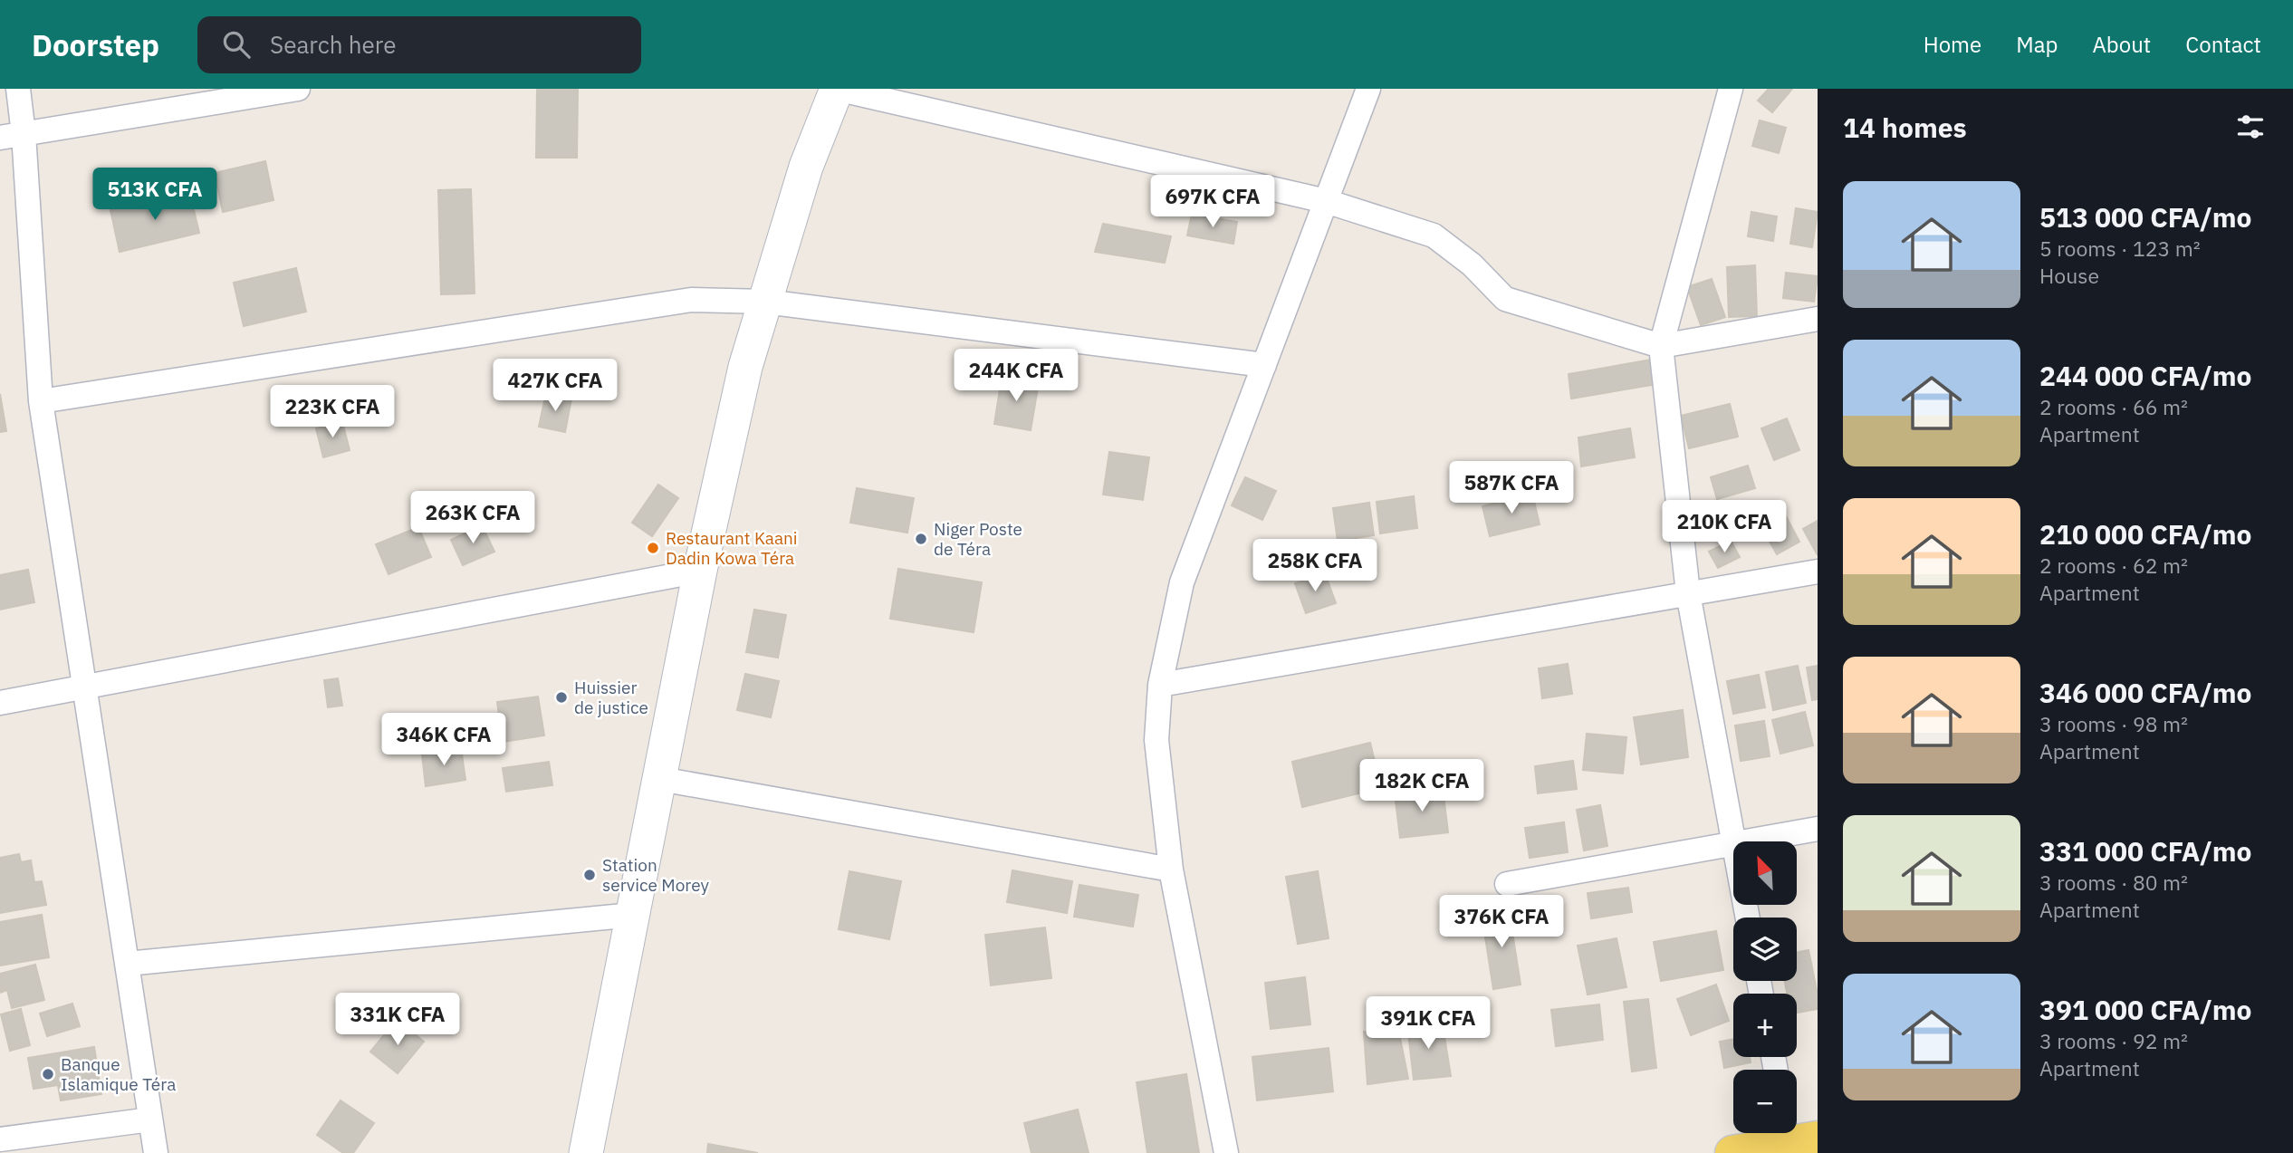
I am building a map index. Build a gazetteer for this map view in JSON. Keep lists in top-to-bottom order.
{
  "places": [
    "Niger Poste de Téra",
    "Restaurant Kaani Dadin Kowa Téra",
    "Huissier de justice",
    "Station service Morey",
    "Banque Islamique Téra"
  ],
  "north": "top left",
  "page": {
    "header": "Doorstep",
    "search": "Search here",
    "nav": [
      "Home",
      "Map",
      "About",
      "Contact"
    ],
    "heading": "14 homes",
    "list": [
      {
        "name": "513 000 CFA/mo",
        "note": "5 rooms · 123 m² · House"
      },
      {
        "name": "244 000 CFA/mo",
        "note": "2 rooms · 66 m² · Apartment"
      },
      {
        "name": "210 000 CFA/mo",
        "note": "2 rooms · 62 m² · Apartment"
      },
      {
        "name": "346 000 CFA/mo",
        "note": "3 rooms · 98 m² · Apartment"
      },
      {
        "name": "331 000 CFA/mo",
        "note": "3 rooms · 80 m² · Apartment"
      },
      {
        "name": "391 000 CFA/mo",
        "note": "3 rooms · 92 m² · Apartment"
      }
    ],
    "price": [
      "513K CFA",
      "697K CFA",
      "244K CFA",
      "427K CFA",
      "223K CFA",
      "587K CFA",
      "263K CFA",
      "210K CFA",
      "258K CFA",
      "346K CFA",
      "182K CFA",
      "376K CFA",
      "331K CFA",
      "391K CFA"
    ],
    "map_buttons": ["+", "−"]
  }
}
